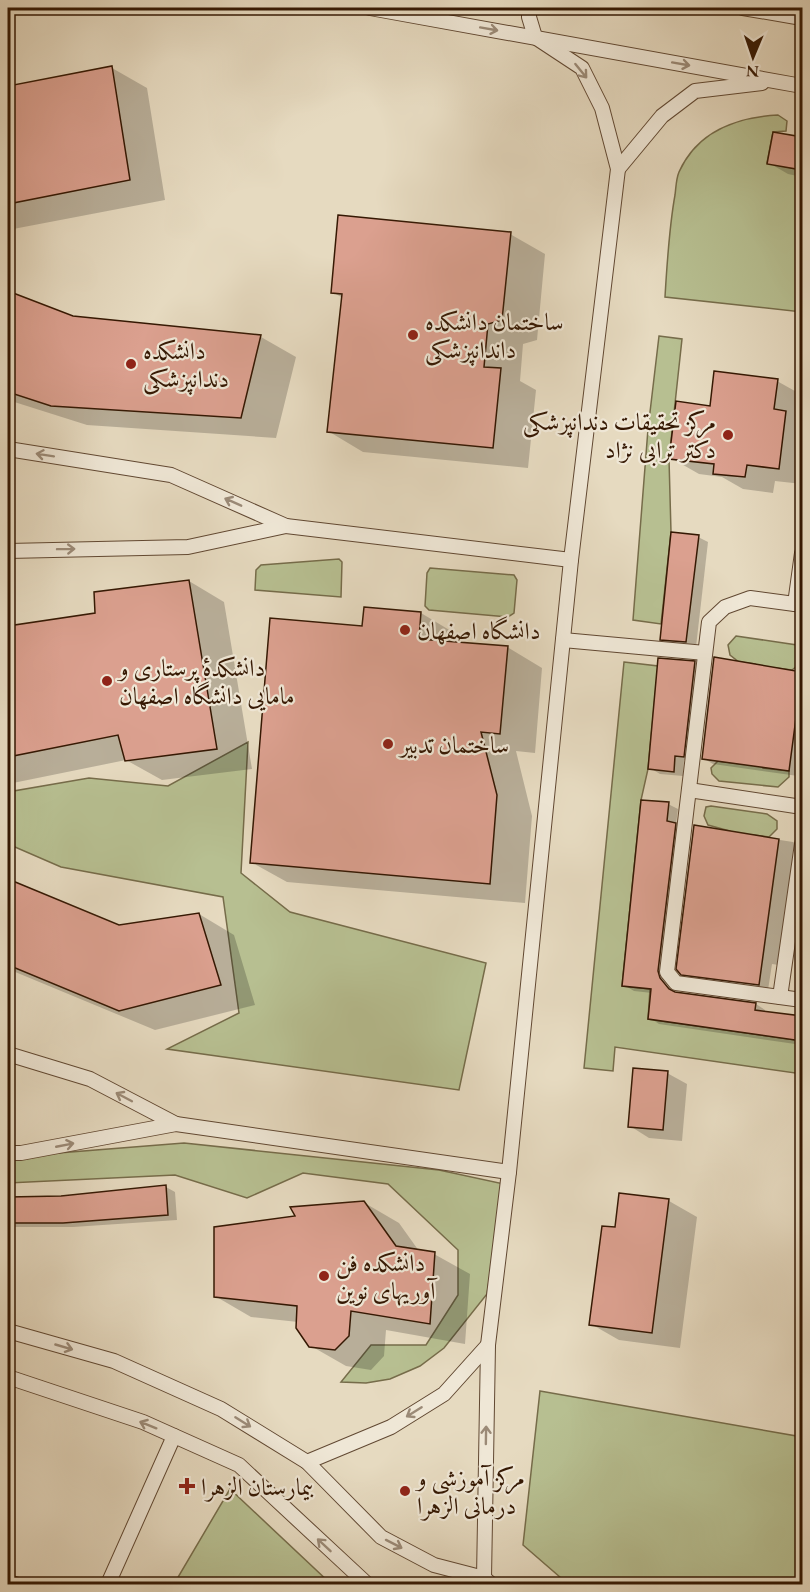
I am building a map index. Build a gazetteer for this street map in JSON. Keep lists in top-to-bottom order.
{
  "places": {
    "other": [
      "ساختمان دانشکده داندانپزشکی",
      "دانشکده دندانپزشکی",
      "مرکز تحقیقات دندانپزشکی دکتر ترابی نژاد",
      "دانشگاه اصفهان",
      "دانشکدهٔ پرستاری و مامایی دانشگاه اصفهان",
      "ساختمان تدبیر",
      "دانشکده فن آوریهای نوین",
      "مرکز آموزشی و درمانی الزهرا"
    ],
    "health": ["بیمارستان الزهرا"]
  },
  "north": "bottom"
}
